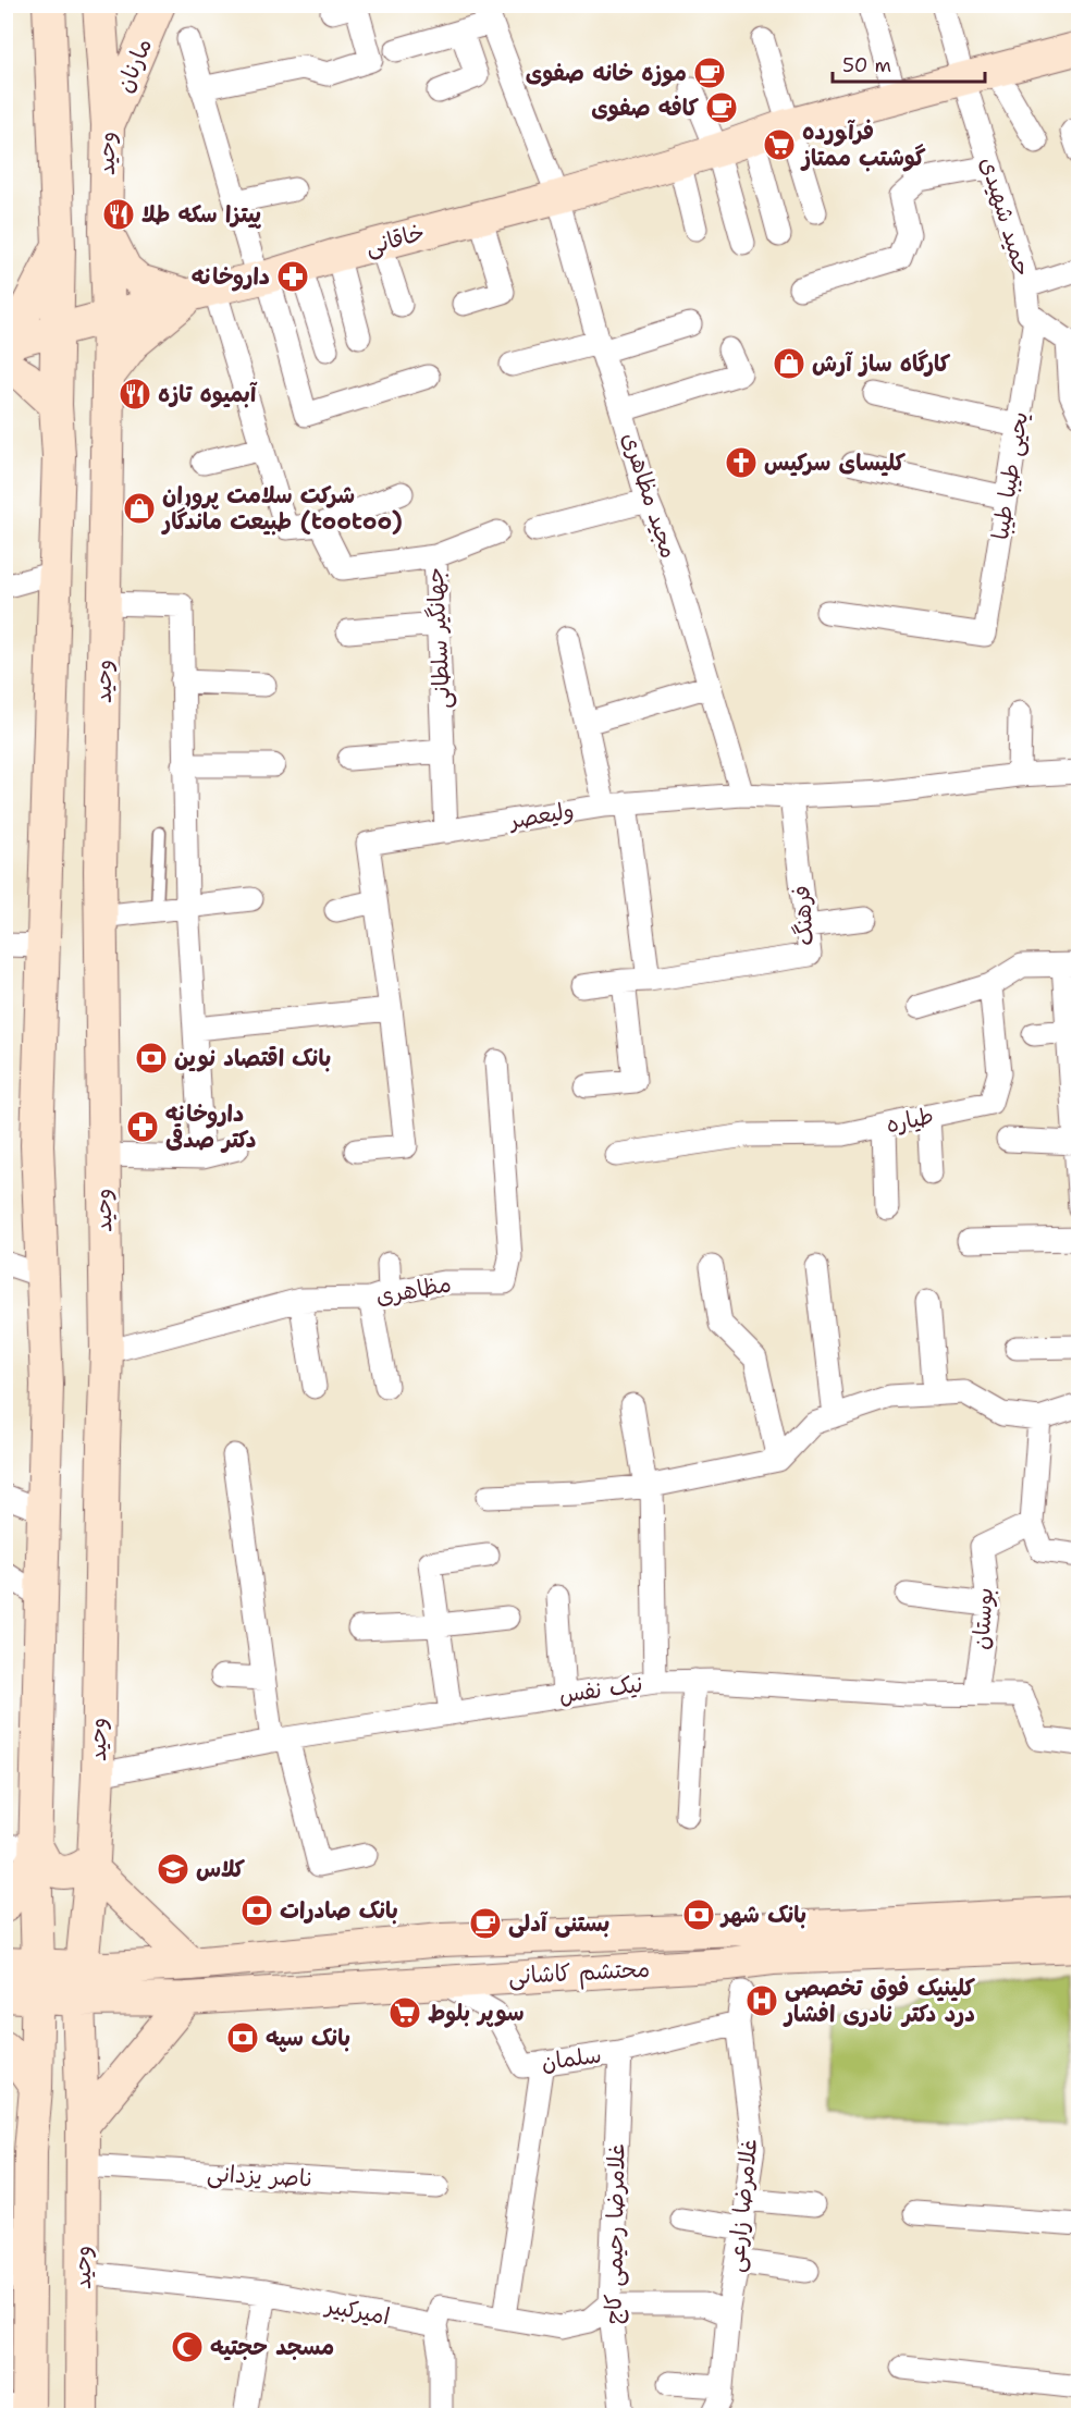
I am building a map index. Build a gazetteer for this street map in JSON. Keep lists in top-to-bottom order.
{
  "streets": {
    "main road": [
      "مارنان",
      "وحید",
      "خاقانی",
      "محتشم کاشانی"
    ],
    "street": [
      "حمید شهیدی",
      "یحیی طیبا طیبا",
      "مجید مظاهری",
      "جهانگیر سلطانی",
      "ولیعصر",
      "فرهنگ",
      "طیاره",
      "مظاهری",
      "بوستان",
      "نیک نفس",
      "سلمان",
      "ناصر یزدانی",
      "غلامرضا زارعی",
      "غلامرضا رحیمی کاج",
      "امیرکبیر"
    ]
  },
  "crossings": [
    ["مارنان", "وحید"],
    ["وحید", "خاقانی"],
    ["وحید", "مظاهری"],
    ["وحید", "نیک نفس"],
    ["وحید", "محتشم کاشانی"],
    ["وحید", "ناصر یزدانی"],
    ["وحید", "امیرکبیر"],
    ["حمید شهیدی", "خاقانی"],
    ["حمید شهیدی", "یحیی طیبا طیبا"],
    ["خاقانی", "مجید مظاهری"],
    ["مجید مظاهری", "ولیعصر"],
    ["جهانگیر سلطانی", "ولیعصر"],
    ["ولیعصر", "فرهنگ"],
    ["بوستان", "نیک نفس"],
    ["محتشم کاشانی", "سلمان"],
    ["محتشم کاشانی", "غلامرضا زارعی"],
    ["سلمان", "غلامرضا زارعی"],
    ["سلمان", "غلامرضا رحیمی کاج"]
  ],
  "places": {
    "cafe": ["موزه خانه صفوی", "کافه صفوی", "بستنی آدلی"],
    "supermarket": ["فرآورده گوشتب ممتاز", "سوپر بلوط"],
    "restaurant": ["پیتزا سکه طلا", "آبمیوه تازه"],
    "pharmacy": ["داروخانه", "داروخانه دکتر صدقی"],
    "shop": ["کارگاه ساز آرش", "شرکت سلامت پروران طبیعت ماندگار (tootoo)"],
    "church": ["کلیسای سرکیس"],
    "bank": [
      "بانک اقتصاد نوین",
      "بانک صادرات",
      "بانک شهر",
      "بانک سپه"
    ],
    "school or university": ["کلاس"],
    "hospital": ["کلینیک فوق تخصصی درد دکتر نادری افشار"],
    "mosque": ["مسجد حجتیه"]
  },
  "scale_bar": "50 m"
}
